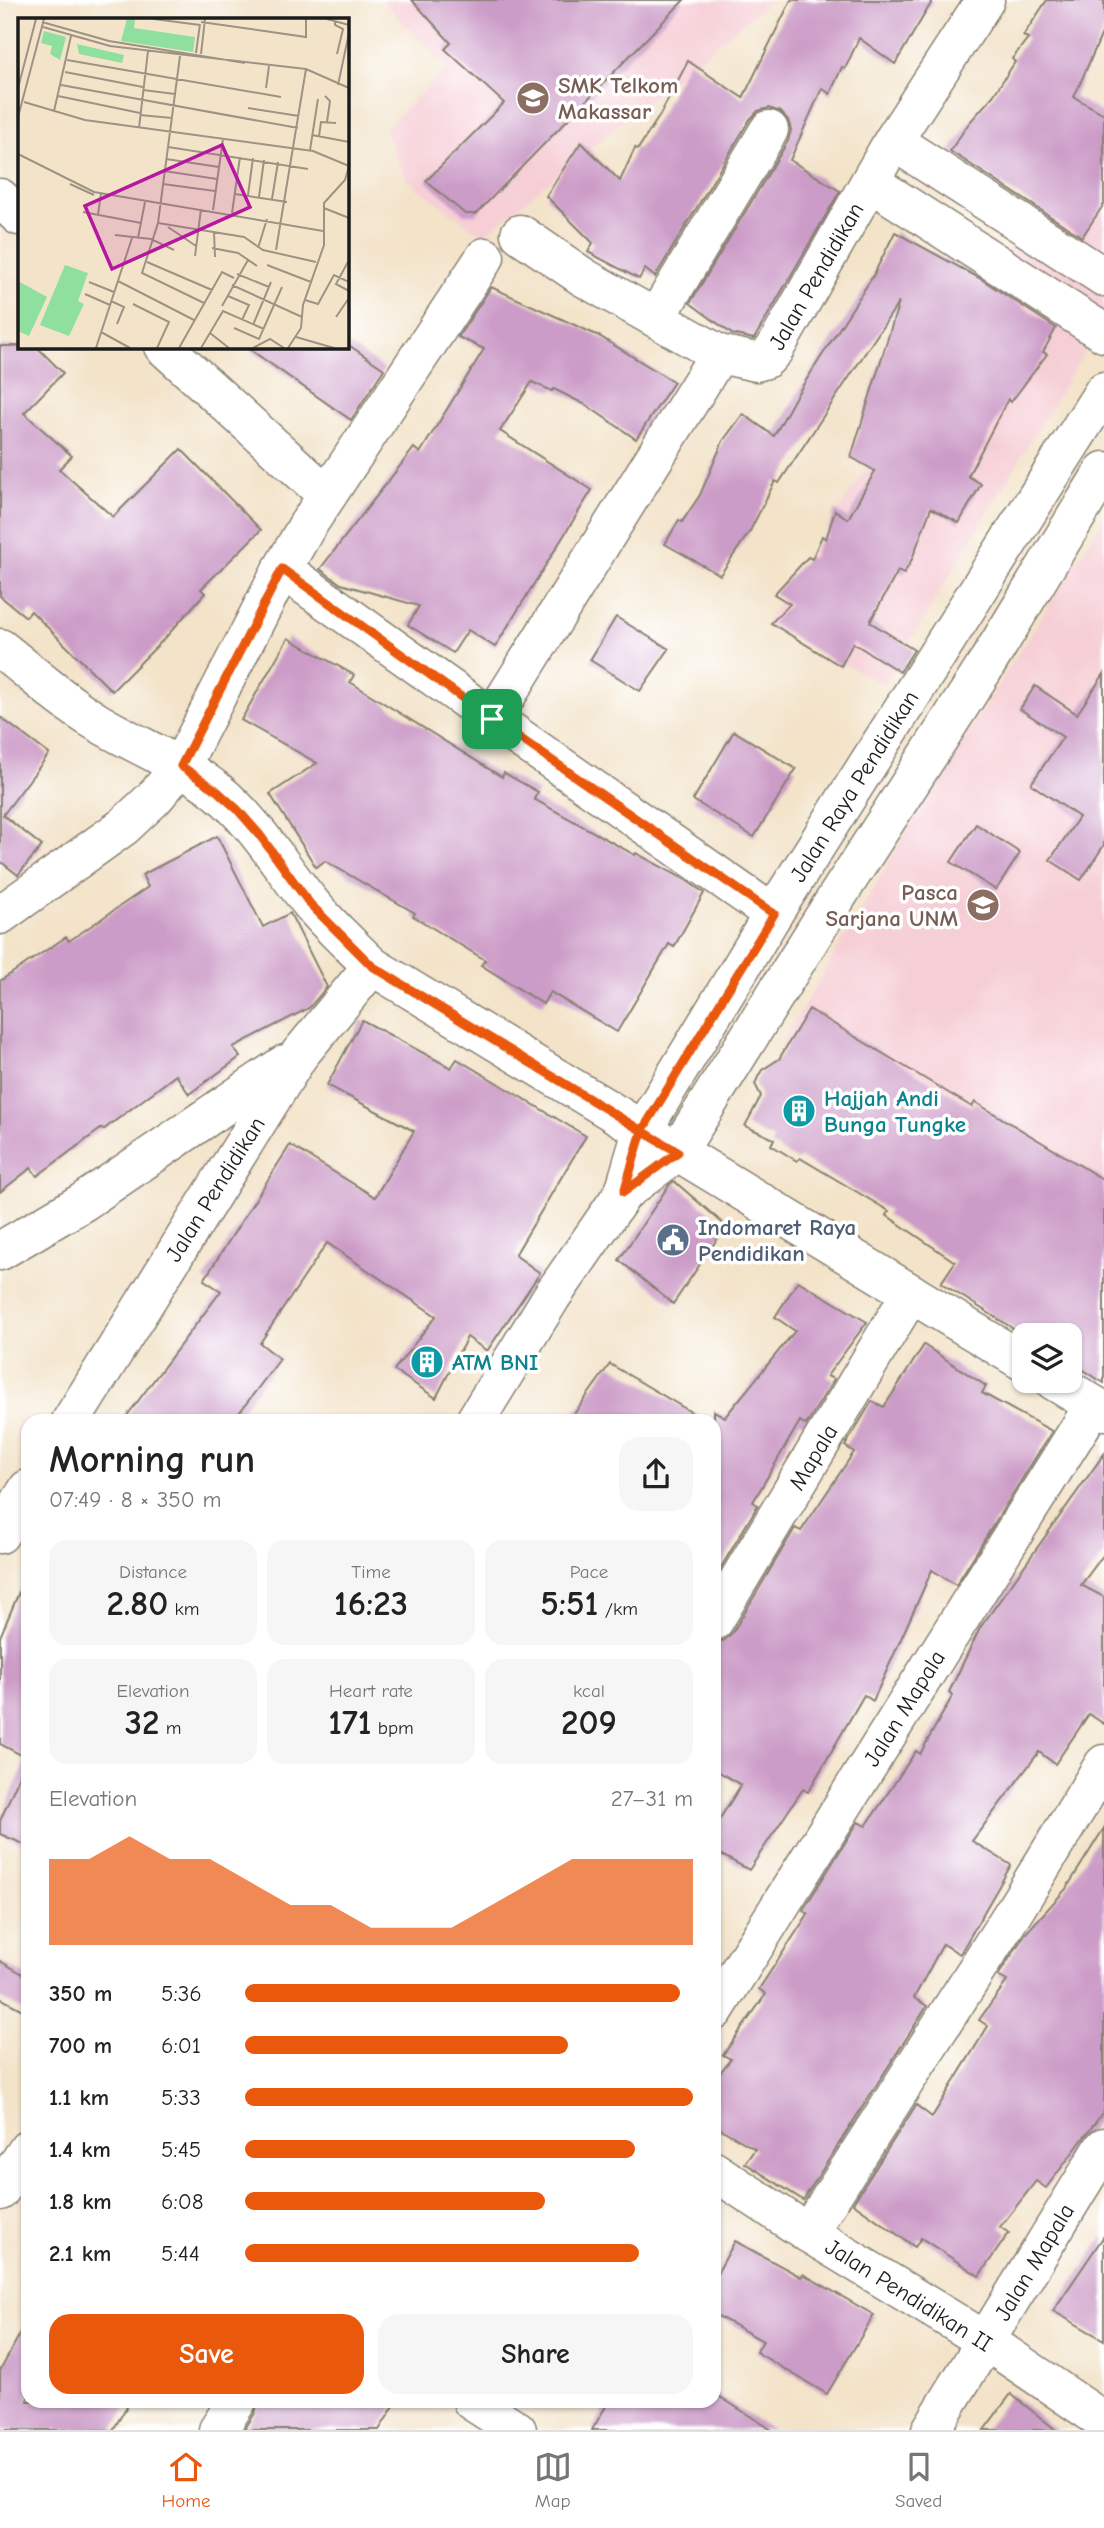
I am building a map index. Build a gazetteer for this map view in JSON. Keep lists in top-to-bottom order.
{
  "streets": {
    "street": [
      "Jalan Pendidikan",
      "Jalan Raya Pendidikan",
      "Mapala",
      "Jalan Mapala",
      "Jalan Pendidikan II"
    ]
  },
  "crossings": [
    ["Jalan Mapala", "Jalan Pendidikan II"]
  ],
  "places": {
    "school or university": ["SMK Telkom Makassar", "Pasca Sarjana UNM"],
    "building": ["Hajjah Andi Bunga Tungke", "ATM BNI"],
    "public building": ["Indomaret Raya Pendidikan"]
  },
  "page": {
    "heading": ["Morning run", "07:49 · 8 × 350 m"],
    "stats": [
      ["Distance", "2.80 km"],
      ["Time", "16:23"],
      ["Pace", "5:51 /km"],
      ["Elevation", "32 m"],
      ["Heart rate", "171 bpm"],
      ["kcal", "209"]
    ],
    "chart": ["Elevation", "27–31 m"],
    "list": [
      {
        "name": "350 m",
        "note": "5:36"
      },
      {
        "name": "700 m",
        "note": "6:01"
      },
      {
        "name": "1.1 km",
        "note": "5:33"
      },
      {
        "name": "1.4 km",
        "note": "5:45"
      },
      {
        "name": "1.8 km",
        "note": "6:08"
      },
      {
        "name": "2.1 km",
        "note": "5:44"
      }
    ],
    "buttons": ["Save", "Share"],
    "tabs": ["Home", "Map", "Saved"]
  }
}
